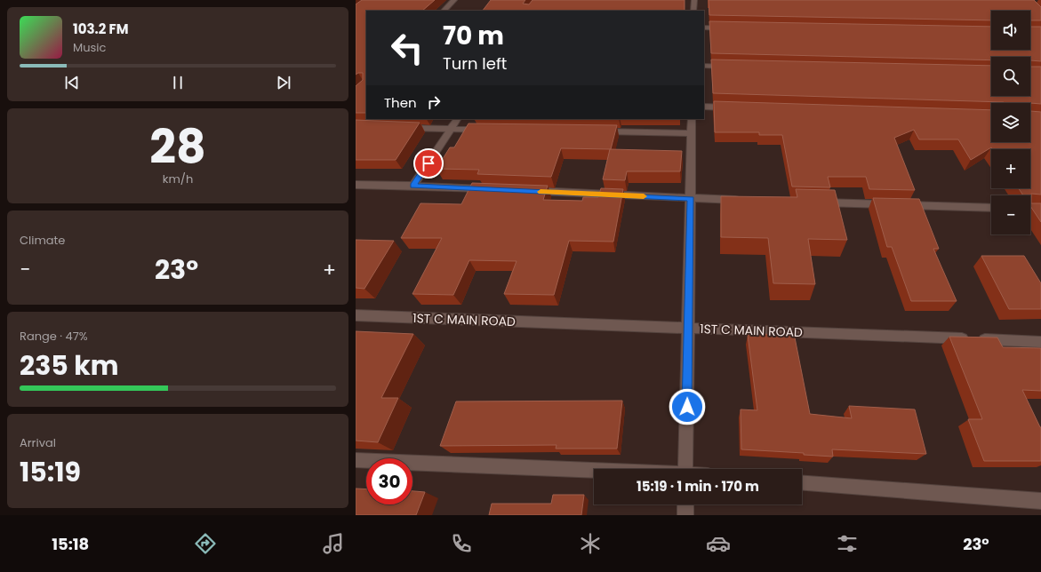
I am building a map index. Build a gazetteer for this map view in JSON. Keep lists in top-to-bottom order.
{
  "streets": {
    "street": ["1ST C MAIN ROAD"]
  },
  "page": {
    "map_buttons": ["+", "−"],
    "turn": ["70 m", "Turn left"],
    "song": ["103.2 FM", "Music"],
    "then": "Then",
    "tile": [
      ["28", "km/h"],
      "Climate",
      ["Range · 47%", "235 km"],
      ["Arrival", "15:19"]
    ],
    "heat": ["−", "23°", "+"],
    "limit": "30",
    "trip": "15:19 · 1 min · 170 m",
    "tabs": ["15:18", "23°"]
  }
}
